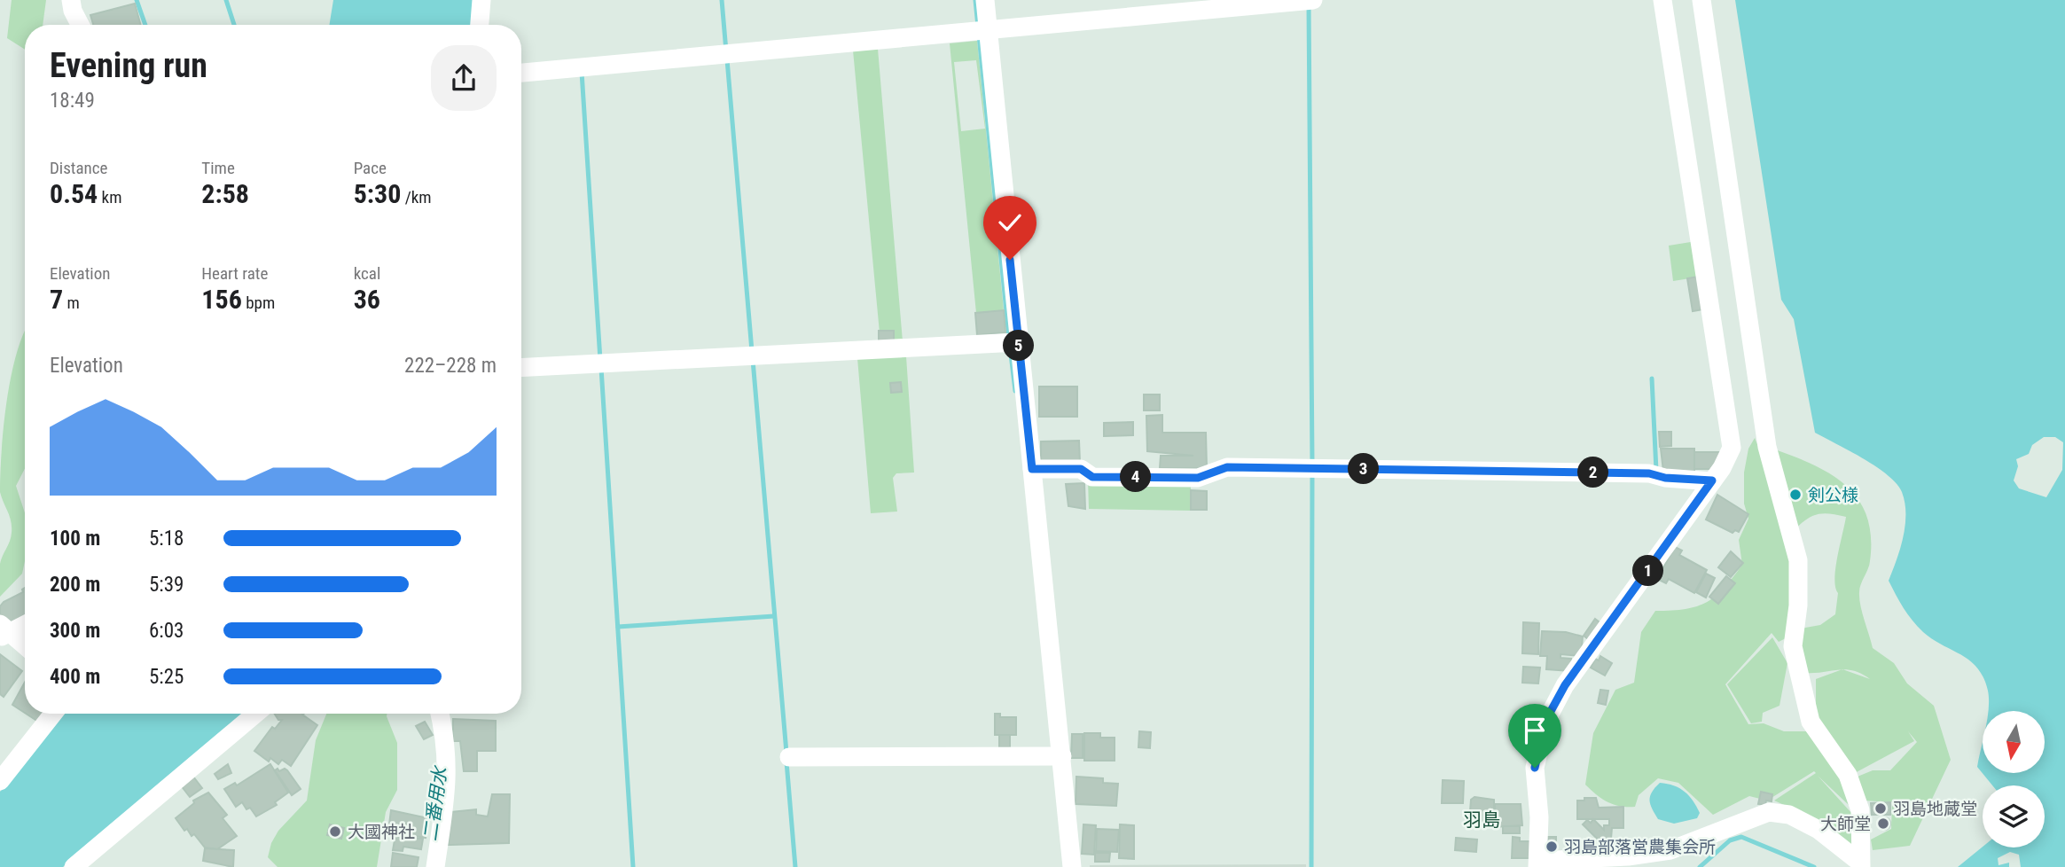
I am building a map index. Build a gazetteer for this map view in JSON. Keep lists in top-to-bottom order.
{
  "districts": ["羽島"],
  "water": ["二番用水"],
  "places": [
    "剣公様",
    "羽島地蔵堂",
    "大師堂",
    "大國神社",
    "羽島部落営農集会所"
  ],
  "north": "bottom",
  "page": {
    "heading": ["Evening run", "18:49"],
    "stats": [
      ["Distance", "0.54 km"],
      ["Time", "2:58"],
      ["Pace", "5:30 /km"],
      ["Elevation", "7 m"],
      ["Heart rate", "156 bpm"],
      ["kcal", "36"]
    ],
    "pins": [
      "5",
      "3",
      "2",
      "4",
      "1"
    ],
    "chart": ["Elevation", "222–228 m"],
    "list": [
      {
        "name": "100 m",
        "note": "5:18"
      },
      {
        "name": "200 m",
        "note": "5:39"
      },
      {
        "name": "300 m",
        "note": "6:03"
      },
      {
        "name": "400 m",
        "note": "5:25"
      }
    ]
  }
}
